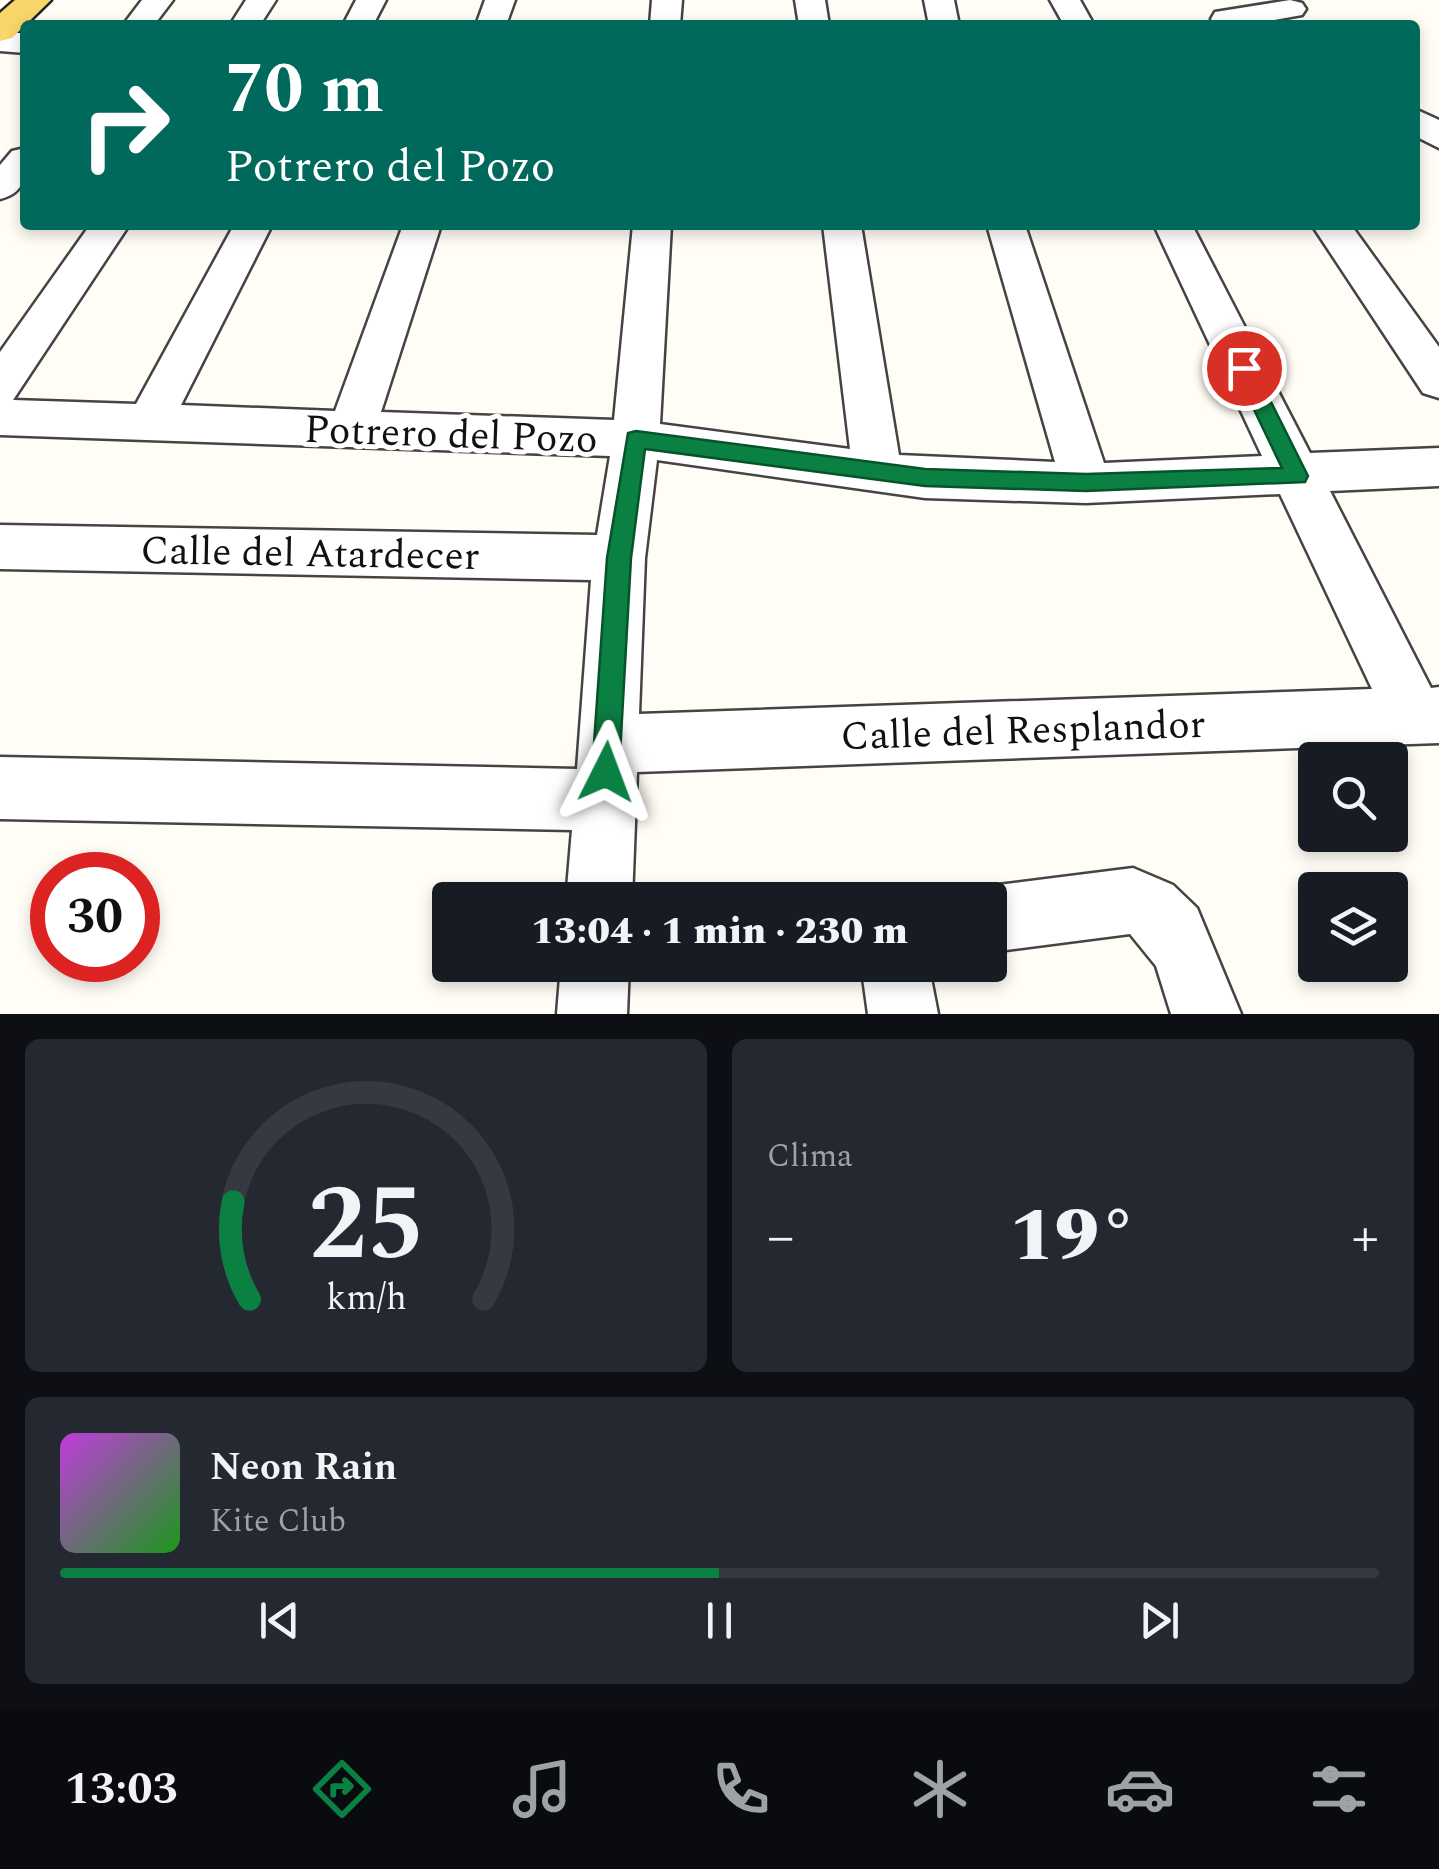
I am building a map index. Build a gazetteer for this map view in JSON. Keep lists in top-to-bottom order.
{
  "streets": {
    "street": ["Potrero del Pozo", "Calle del Atardecer", "Calle del Resplandor"]
  },
  "page": {
    "turn": ["70 m", "Potrero del Pozo"],
    "limit": "30",
    "trip": "13:04 · 1 min · 230 m",
    "tile": "Clima",
    "heat": ["−", "19°", "+"],
    "song": ["Neon Rain", "Kite Club"],
    "tabs": "13:03",
    "gauge": ["25", "km/h"]
  }
}
